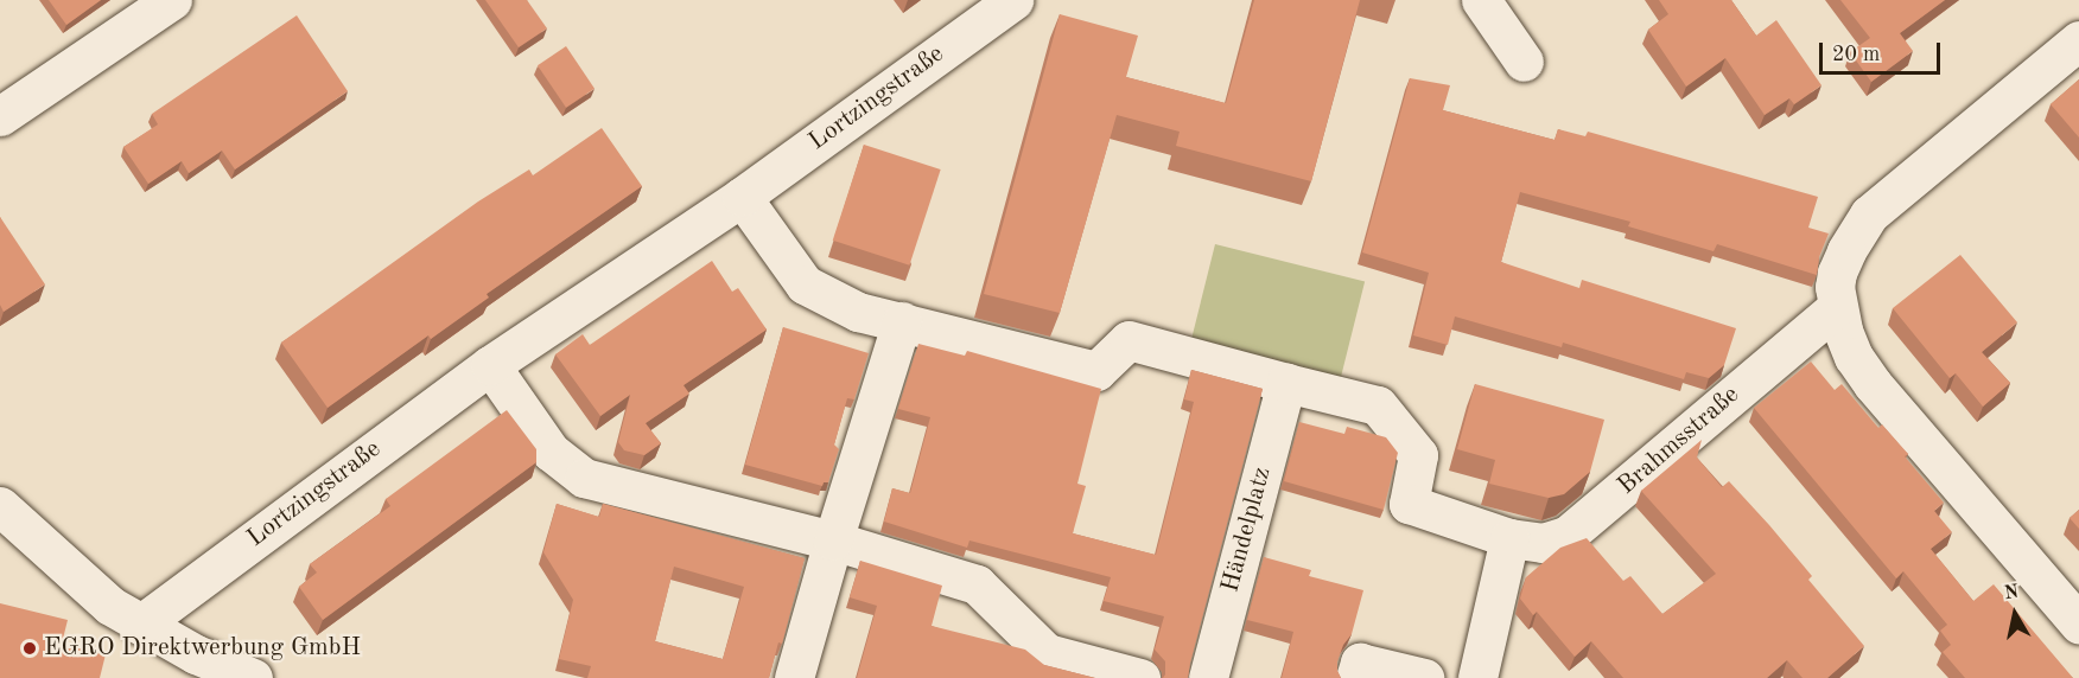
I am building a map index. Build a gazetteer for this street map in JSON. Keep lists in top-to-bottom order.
{
  "streets": {
    "street": ["Lortzingstraße", "Brahmsstraße", "Händelplatz"]
  },
  "places": ["EGRO Direktwerbung GmbH"],
  "scale_bar": "20 m",
  "north": "top"
}
